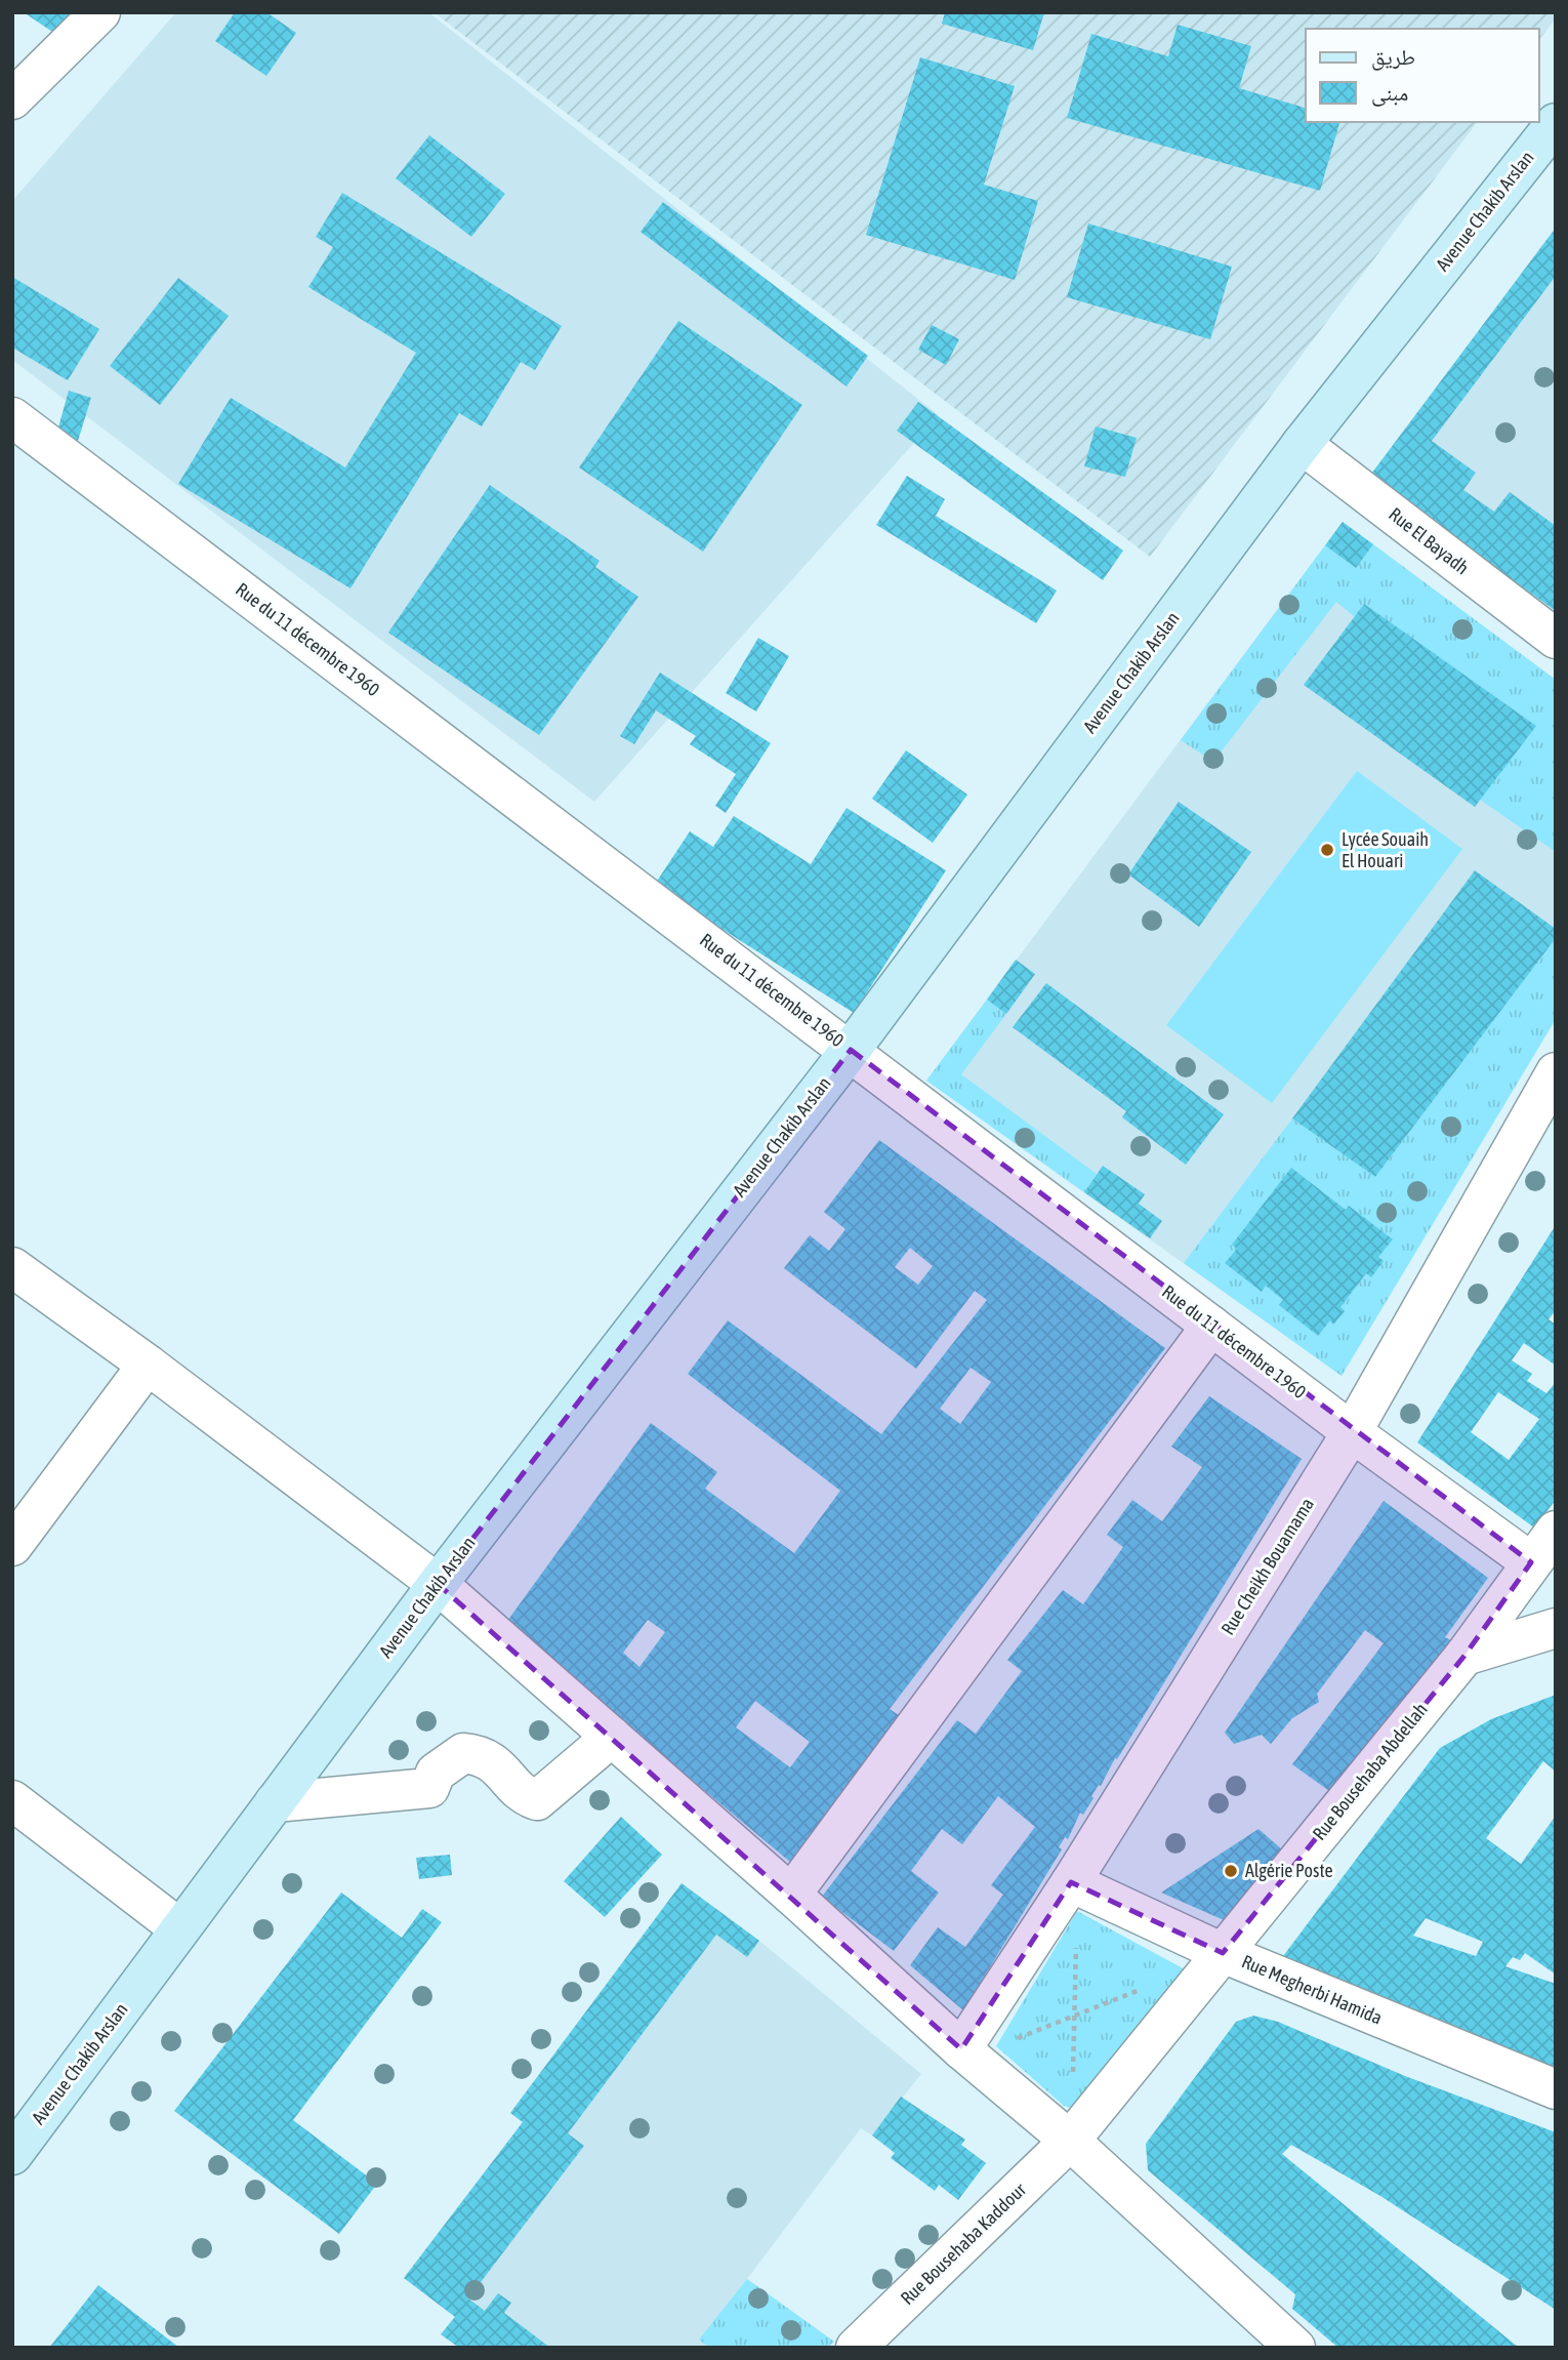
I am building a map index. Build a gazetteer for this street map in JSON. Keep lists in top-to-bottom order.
{
  "streets": {
    "main road": ["Avenue Chakib Arslan"],
    "street": [
      "Rue El Bayadh",
      "Rue du 11 décembre 1960",
      "Rue Cheikh Bouamama",
      "Rue Bousehaba Abdellah",
      "Rue Megherbi Hamida",
      "Rue Bousehaba Kaddour"
    ]
  },
  "crossings": [
    ["Avenue Chakib Arslan", "Rue El Bayadh"],
    ["Avenue Chakib Arslan", "Rue du 11 décembre 1960"],
    ["Rue du 11 décembre 1960", "Rue Cheikh Bouamama"],
    ["Rue du 11 décembre 1960", "Rue Bousehaba Abdellah"],
    ["Rue Cheikh Bouamama", "Rue Megherbi Hamida"],
    ["Rue Bousehaba Abdellah", "Rue Megherbi Hamida"],
    ["Rue Bousehaba Abdellah", "Rue Bousehaba Kaddour"]
  ],
  "places": ["Lycée Souaih El Houari", "Algérie Poste"],
  "legend": ["طريق", "مبنى"]
}
